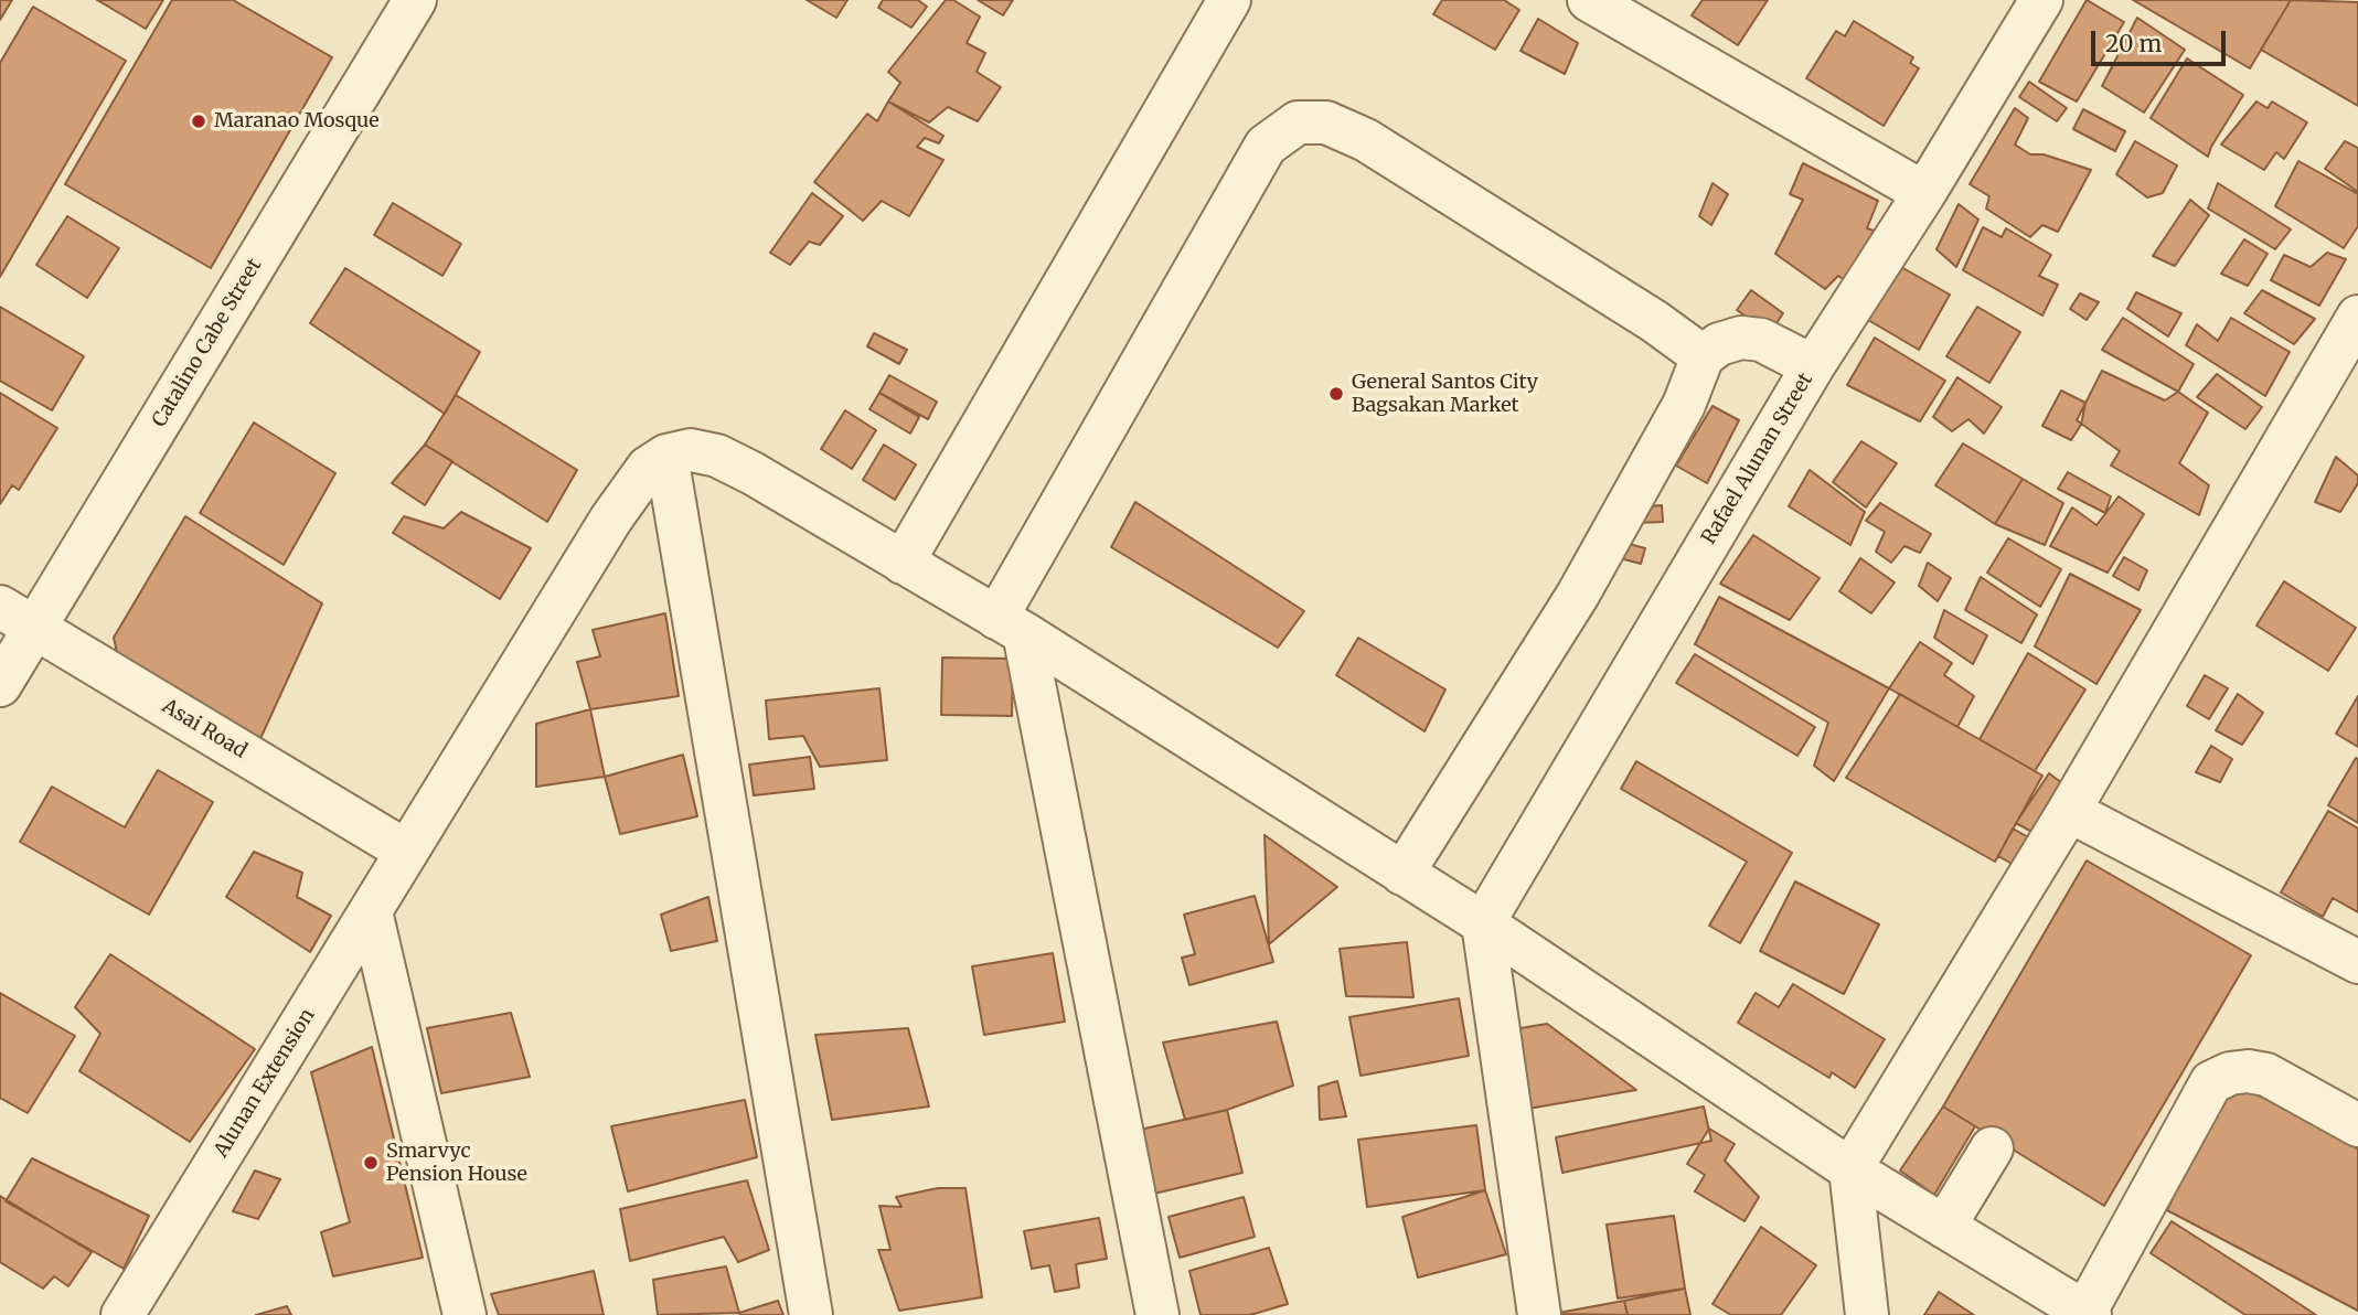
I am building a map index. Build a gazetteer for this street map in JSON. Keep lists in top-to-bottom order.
{
  "streets": {
    "street": [
      "Catalino Cabe Street",
      "Rafael Alunan Street",
      "Asai Road",
      "Alunan Extension"
    ]
  },
  "crossings": [
    ["Catalino Cabe Street", "Asai Road"],
    ["Asai Road", "Alunan Extension"]
  ],
  "places": ["Maranao Mosque", "General Santos City Bagsakan Market", "Smarvyc Pension House"],
  "scale_bar": "20 m"
}
